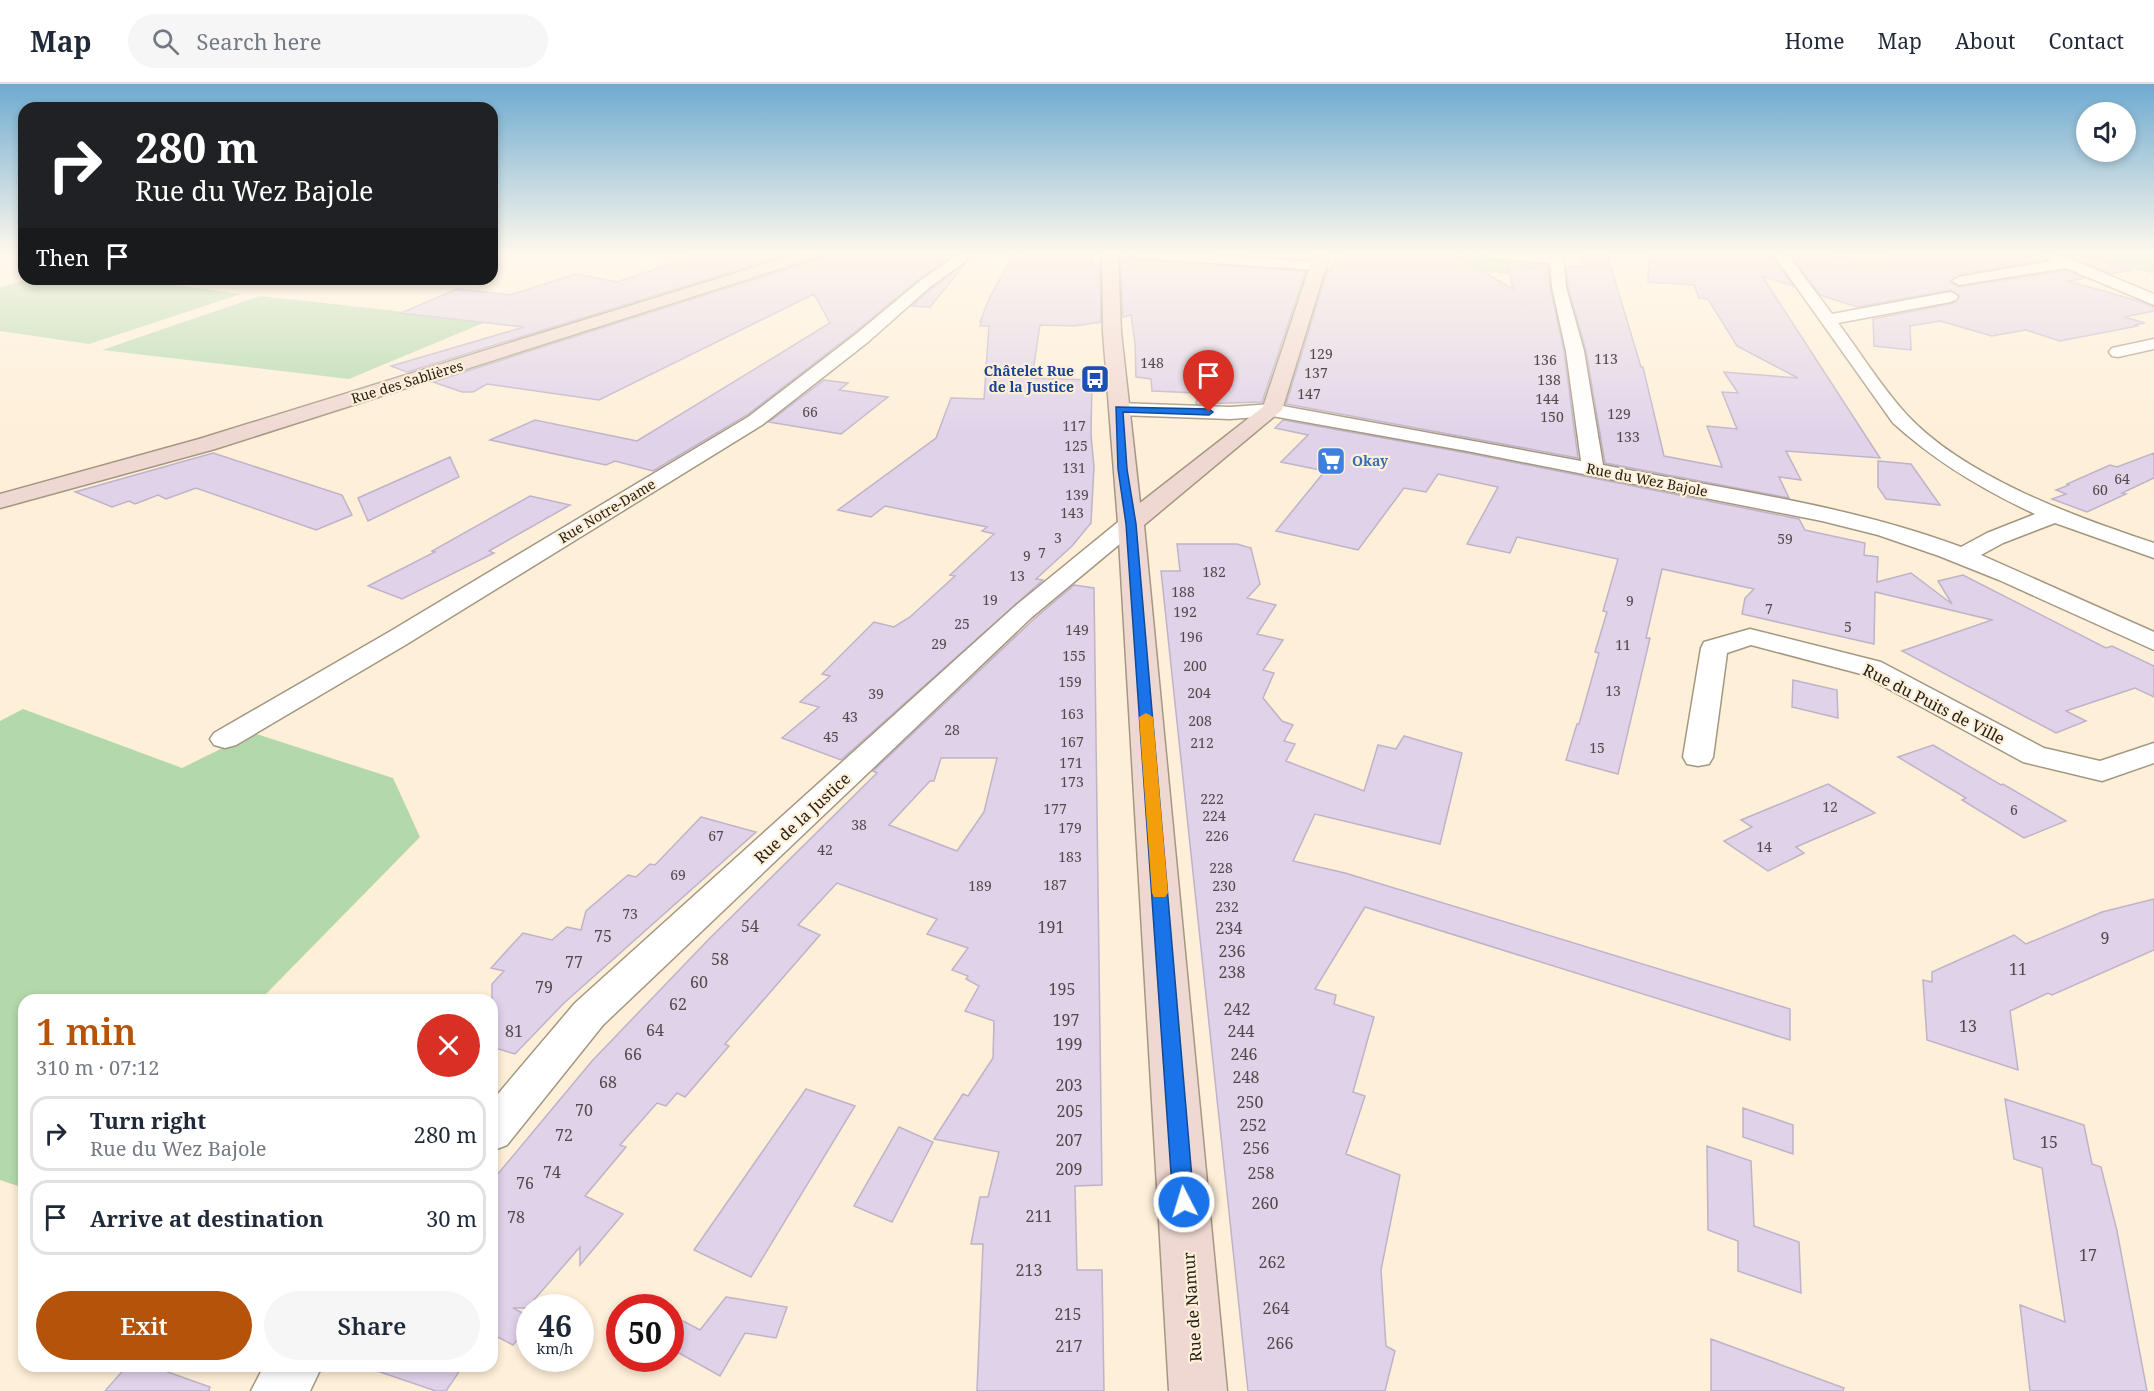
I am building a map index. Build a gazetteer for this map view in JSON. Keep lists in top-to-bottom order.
{
  "streets": {
    "main road": ["Rue des Sablières", "Rue de Namur"],
    "street": [
      "Rue du Wez Bajole",
      "Rue Notre-Dame",
      "Rue du Puits de Ville",
      "Rue de la Justice"
    ]
  },
  "crossings": [
    ["Rue du Wez Bajole", "Rue de Namur"],
    ["Rue de la Justice", "Rue de Namur"]
  ],
  "places": {
    "bus stop": ["Châtelet Rue de la Justice"],
    "supermarket": ["Okay"]
  },
  "house_numbers": [
    "129",
    "113",
    "136",
    "148",
    "137",
    "138",
    "147",
    "144",
    "66",
    "129",
    "150",
    "117",
    "133",
    "125",
    "131",
    "64",
    "60",
    "139",
    "143",
    "3",
    "59",
    "7",
    "9",
    "182",
    "13",
    "188",
    "19",
    "9",
    "7",
    "192",
    "25",
    "5",
    "149",
    "196",
    "29",
    "11",
    "155",
    "200",
    "159",
    "13",
    "204",
    "39",
    "163",
    "43",
    "208",
    "28",
    "45",
    "167",
    "212",
    "15",
    "171",
    "173",
    "222",
    "12",
    "177",
    "6",
    "224",
    "38",
    "179",
    "67",
    "226",
    "14",
    "42",
    "183",
    "228",
    "69",
    "187",
    "189",
    "230",
    "232",
    "73",
    "54",
    "191",
    "234",
    "75",
    "9",
    "236",
    "58",
    "77",
    "11",
    "238",
    "60",
    "79",
    "195",
    "62",
    "242",
    "197",
    "13",
    "64",
    "81",
    "244",
    "199",
    "66",
    "246",
    "248",
    "68",
    "203",
    "250",
    "70",
    "205",
    "252",
    "72",
    "207",
    "15",
    "256",
    "209",
    "74",
    "258",
    "76",
    "260",
    "211",
    "78",
    "17",
    "262",
    "213",
    "264",
    "215",
    "266",
    "217"
  ],
  "page": {
    "header": "Map",
    "search": "Search here",
    "nav": [
      "Home",
      "Map",
      "About",
      "Contact"
    ],
    "turn": ["280 m", "Rue du Wez Bajole"],
    "then": "Then",
    "heading": ["1 min", "310 m · 07:12"],
    "list": [
      {
        "name": "Turn right",
        "note": "Rue du Wez Bajole",
        "value": "280 m"
      },
      {
        "name": "Arrive at destination",
        "value": "30 m"
      }
    ],
    "buttons": ["Exit", "Share"],
    "speed": "46 km/h",
    "limit": "50"
  }
}
